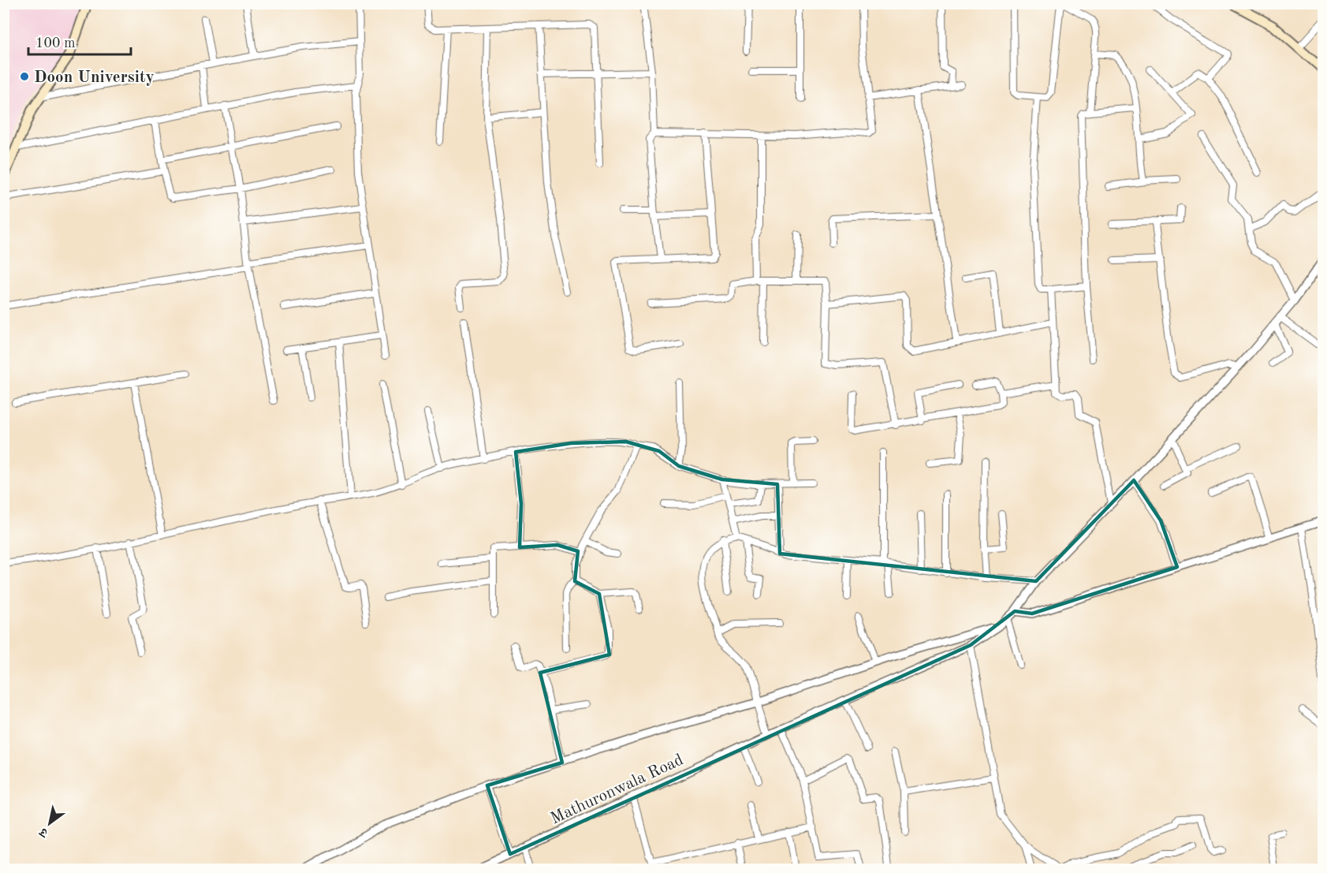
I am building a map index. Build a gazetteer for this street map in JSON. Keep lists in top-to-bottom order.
{
  "streets": {
    "street": ["Mathuronwala Road"]
  },
  "places": ["Doon University"],
  "scale_bar": "100 m",
  "north": "bottom left"
}
